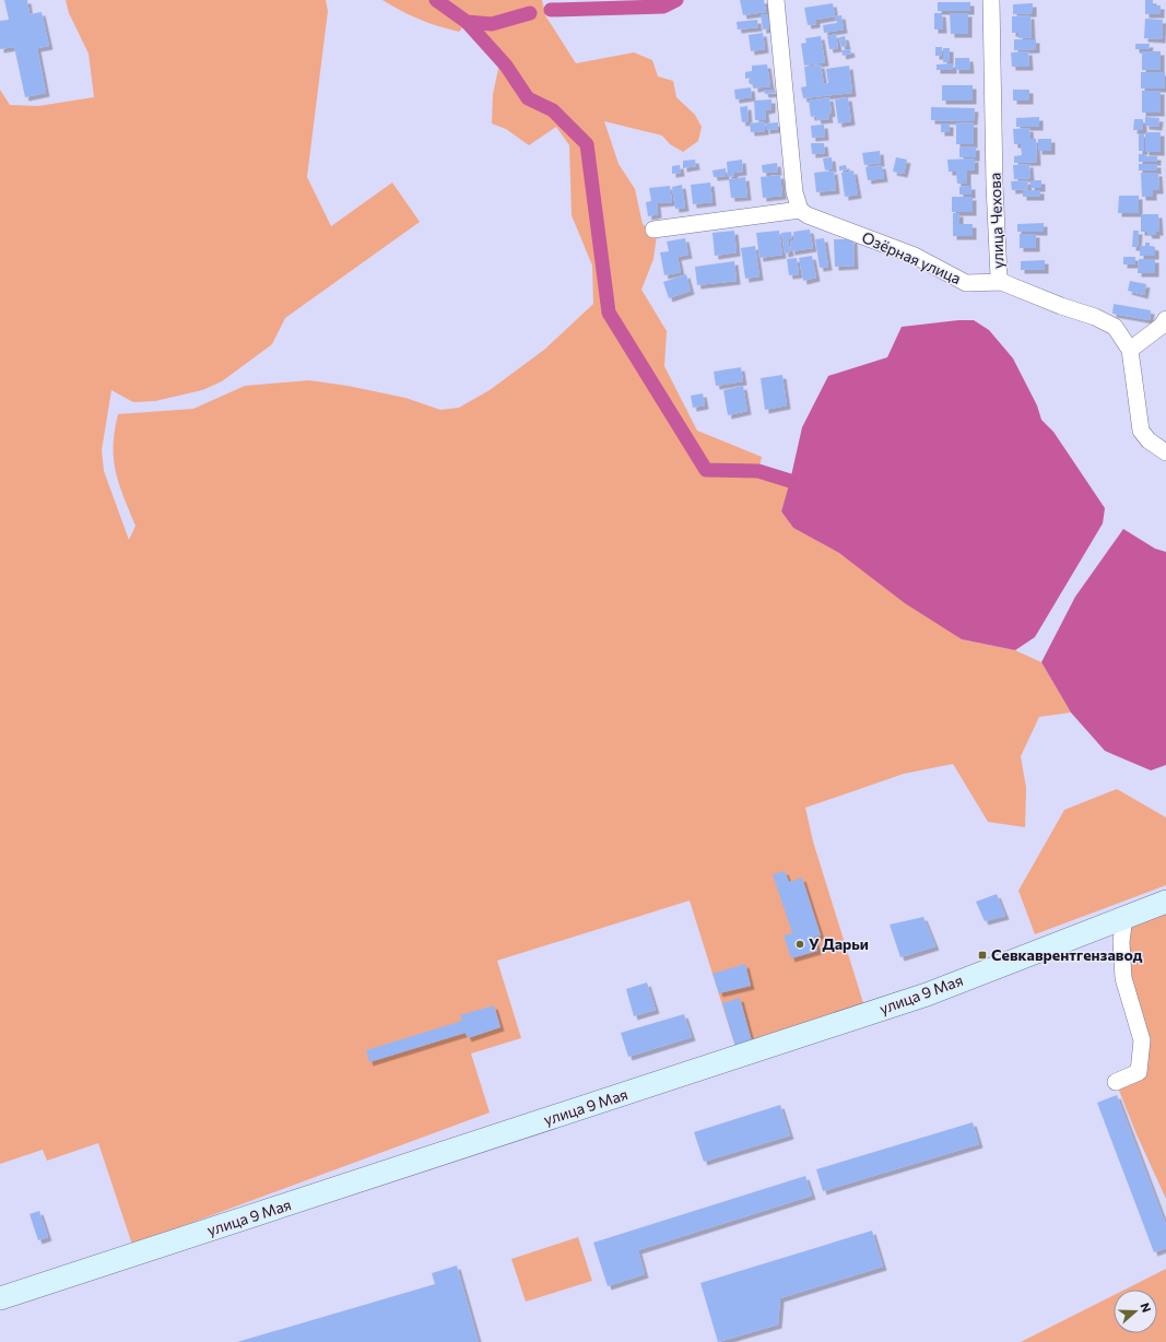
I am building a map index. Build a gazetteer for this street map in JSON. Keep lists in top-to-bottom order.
{
  "streets": {
    "street": ["улица Чехова", "Озёрная улица", "улица 9 Мая"]
  },
  "crossings": [
    ["улица Чехова", "Озёрная улица"]
  ],
  "places": {
    "other": ["У Дарьи"],
    "transit": ["Севкаврентгензавод"]
  },
  "north": "right"
}
